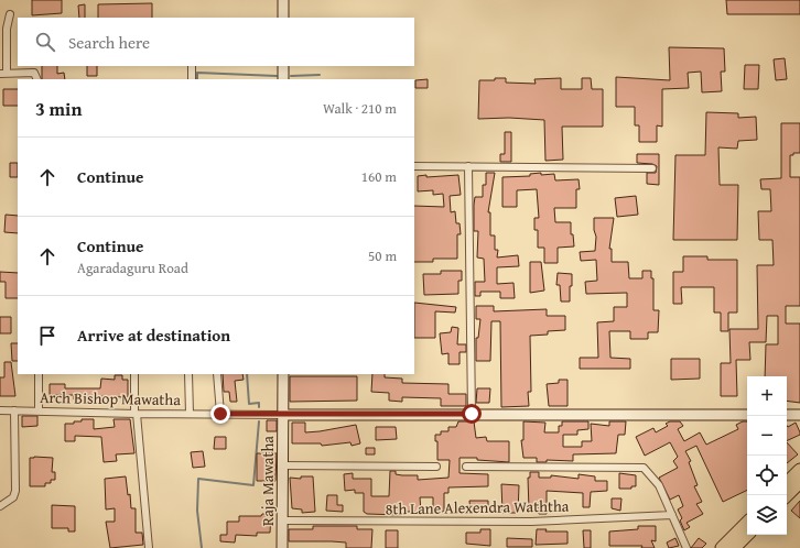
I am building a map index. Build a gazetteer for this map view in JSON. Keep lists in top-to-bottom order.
{
  "streets": {
    "street": ["Arch Bishop Mawatha", "Raja Mawatha", "8th Lane Alexendra Waththa"]
  },
  "crossings": [
    ["Arch Bishop Mawatha", "Raja Mawatha"],
    ["Raja Mawatha", "8th Lane Alexendra Waththa"]
  ],
  "page": {
    "search": "Search here",
    "heading": ["3 min", "Walk · 210 m"],
    "list": [
      ["Continue", "160 m"],
      ["Continue", "Agaradaguru Road", "50 m"],
      "Arrive at destination"
    ],
    "map_buttons": ["+", "−"]
  }
}
